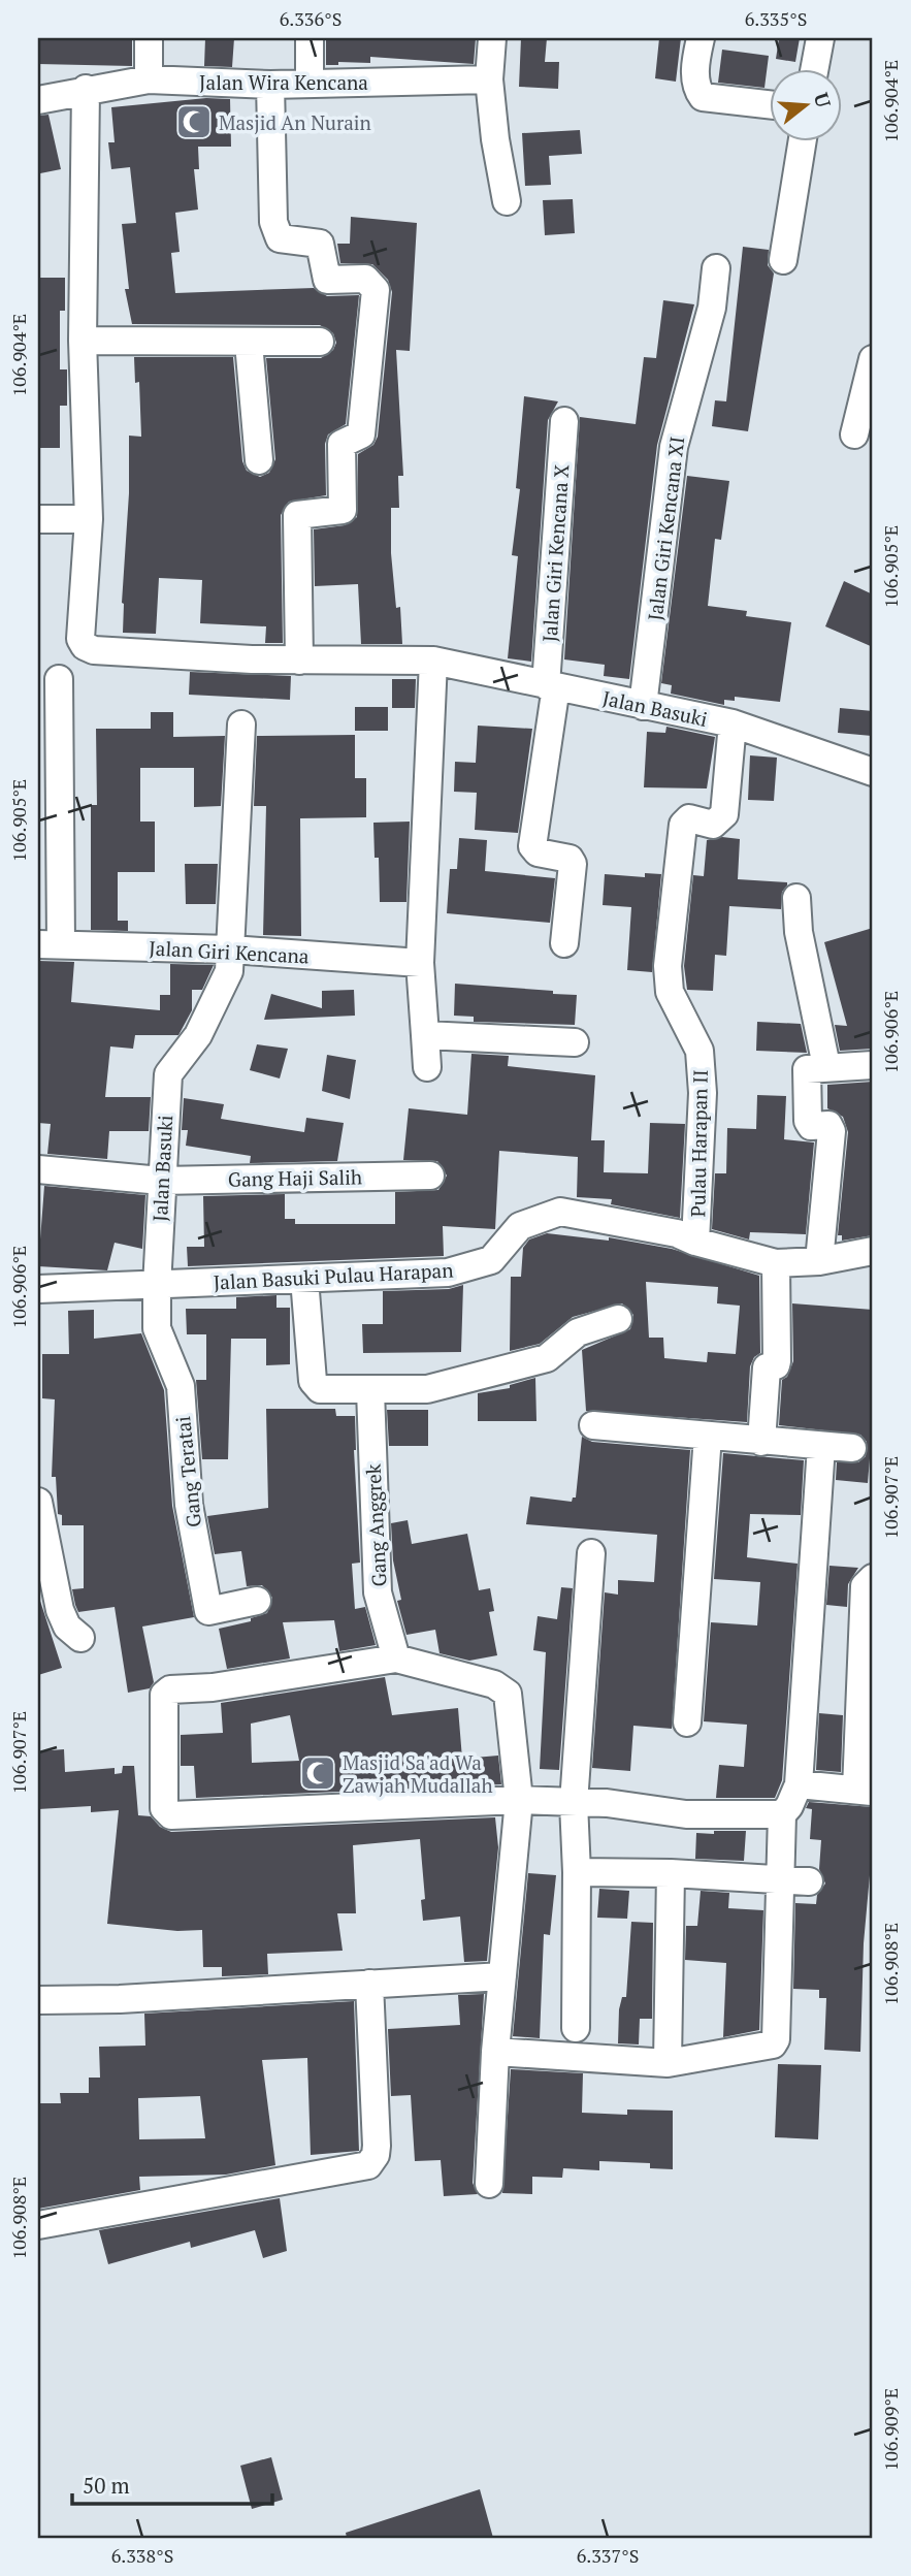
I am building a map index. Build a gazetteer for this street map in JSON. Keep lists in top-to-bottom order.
{
  "streets": {
    "street": [
      "Jalan Wira Kencana",
      "Jalan Giri Kencana XI",
      "Jalan Giri Kencana X",
      "Jalan Basuki",
      "Jalan Giri Kencana",
      "Pulau Harapan II",
      "Gang Haji Salih",
      "Jalan Basuki Pulau Harapan",
      "Gang Teratai",
      "Gang Anggrek"
    ]
  },
  "crossings": [
    ["Jalan Giri Kencana XI", "Jalan Basuki"],
    ["Jalan Giri Kencana X", "Jalan Basuki"],
    ["Jalan Basuki", "Jalan Giri Kencana"],
    ["Jalan Basuki", "Pulau Harapan II"],
    ["Jalan Basuki", "Gang Haji Salih"],
    ["Jalan Basuki", "Jalan Basuki Pulau Harapan"],
    ["Jalan Basuki", "Gang Teratai"],
    ["Pulau Harapan II", "Jalan Basuki Pulau Harapan"],
    ["Jalan Basuki Pulau Harapan", "Gang Teratai"]
  ],
  "places": {
    "mosque": ["Masjid An Nurain", "Masjid Sa'ad Wa Zawjah Mudallah"]
  },
  "scale_bar": "50 m",
  "north": "right",
  "coordinates": [
    "6.336°S",
    "6.335°S",
    "106.904°E",
    "106.905°E",
    "106.906°E",
    "106.907°E",
    "106.908°E",
    "106.909°E",
    "6.338°S",
    "6.337°S"
  ]
}
